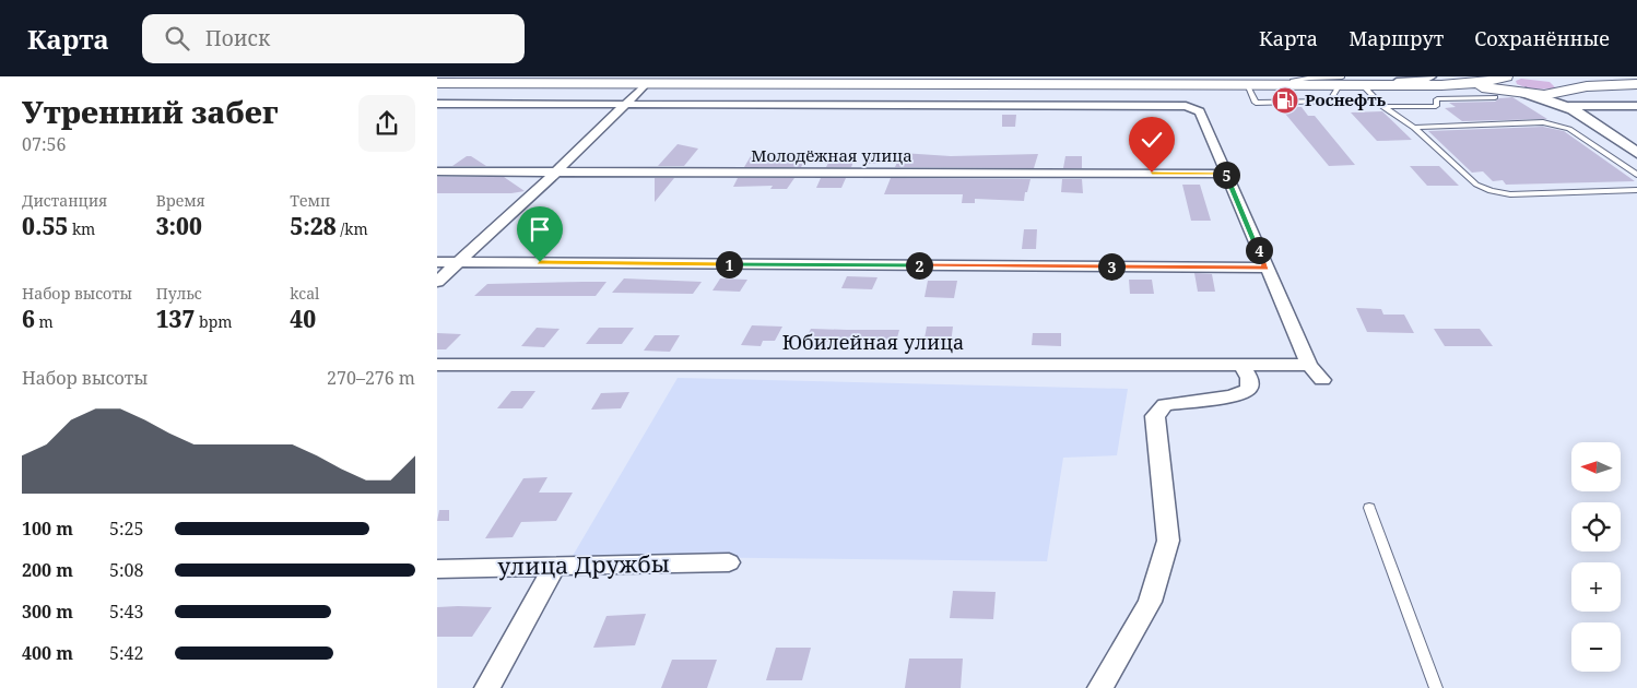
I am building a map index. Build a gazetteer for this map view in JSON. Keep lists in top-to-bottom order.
{
  "streets": {
    "street": ["Молодёжная улица", "Юбилейная улица", "улица Дружбы"]
  },
  "places": {
    "fuel station": ["Роснефть"]
  },
  "north": "left",
  "page": {
    "header": "Карта",
    "search": "Поиск",
    "nav": ["Карта", "Маршрут", "Сохранённые"],
    "heading": ["Утренний забег", "07:56"],
    "pins": [
      "5",
      "4",
      "1",
      "2",
      "3"
    ],
    "stats": [
      ["Дистанция", "0.55 km"],
      ["Время", "3:00"],
      ["Темп", "5:28 /km"],
      ["Набор высоты", "6 m"],
      ["Пульс", "137 bpm"],
      ["kcal", "40"]
    ],
    "chart": ["Набор высоты", "270–276 m"],
    "map_buttons": ["+", "−"],
    "list": [
      {
        "name": "100 m",
        "note": "5:25"
      },
      {
        "name": "200 m",
        "note": "5:08"
      },
      {
        "name": "300 m",
        "note": "5:43"
      },
      {
        "name": "400 m",
        "note": "5:42"
      }
    ]
  }
}
